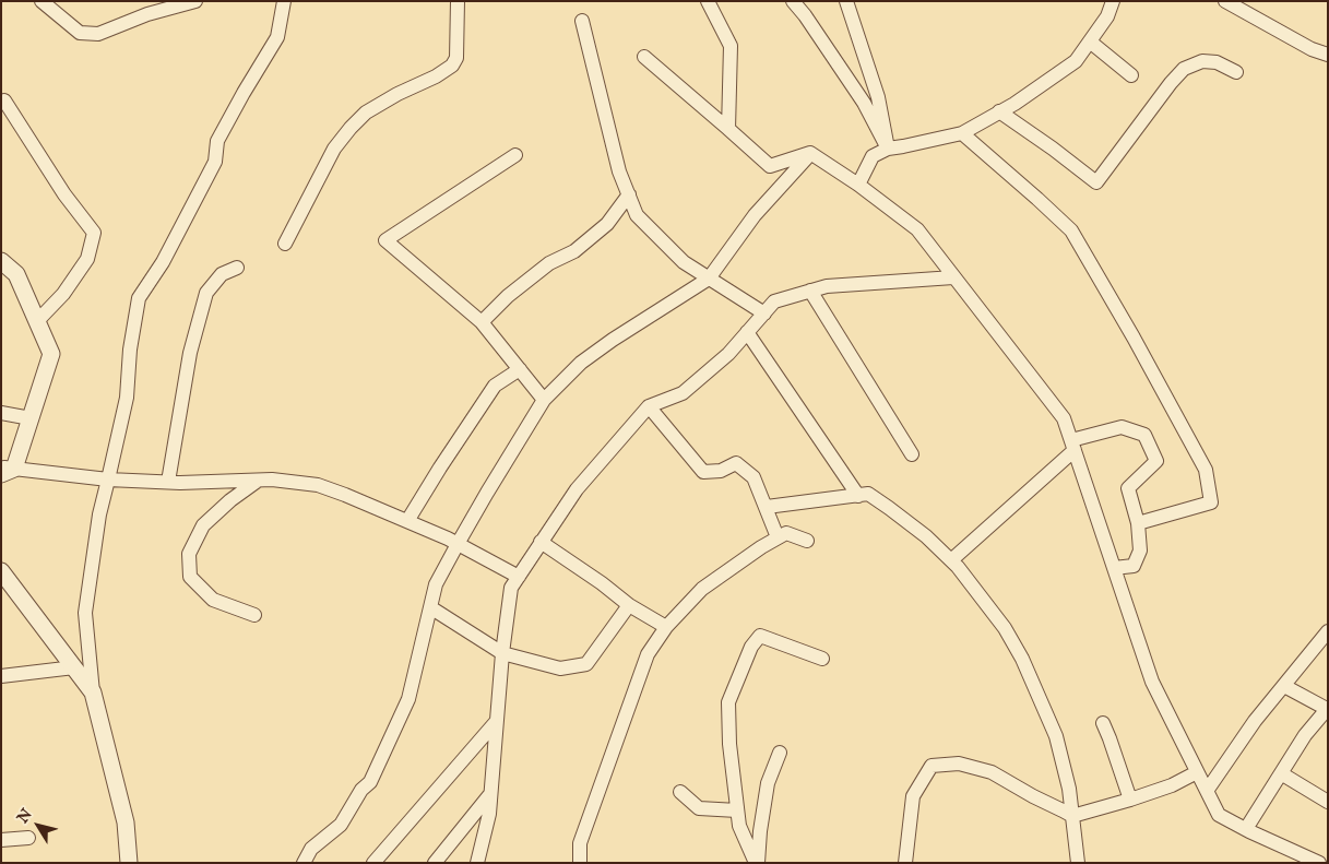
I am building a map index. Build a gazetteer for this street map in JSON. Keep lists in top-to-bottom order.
{
  "north": "top left"
}
